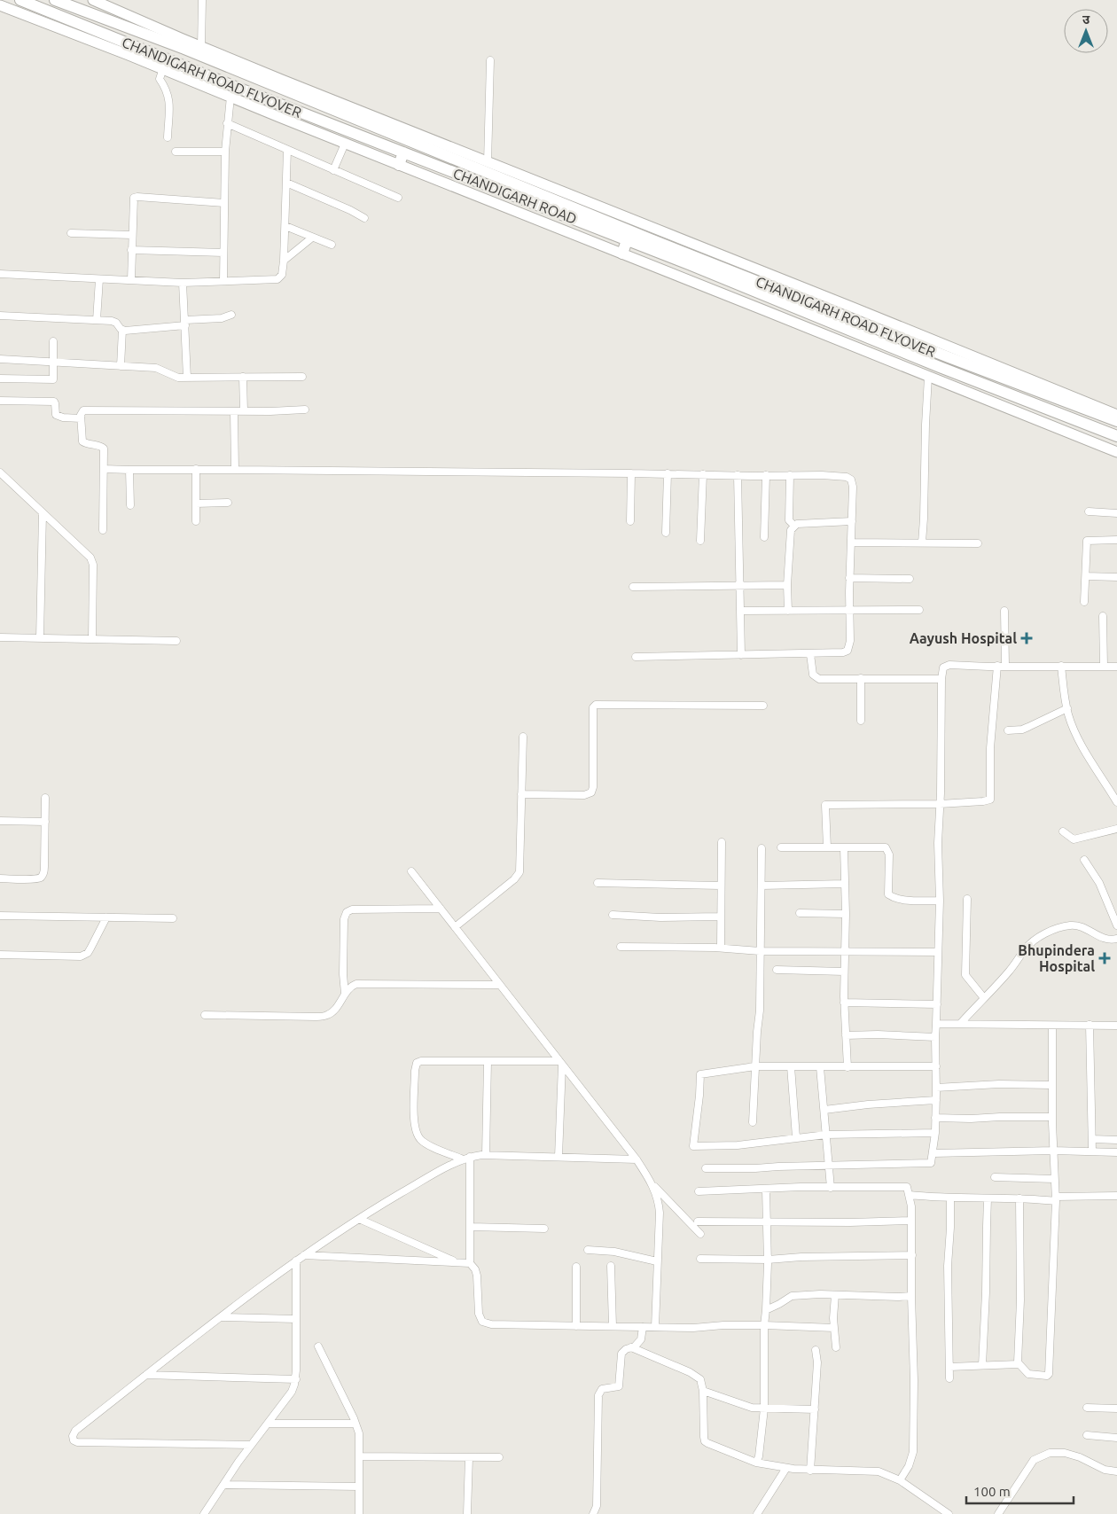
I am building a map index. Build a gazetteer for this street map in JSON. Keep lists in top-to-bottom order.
{
  "streets": {
    "highway": ["CHANDIGARH ROAD FLYOVER", "CHANDIGARH ROAD"]
  },
  "crossings": [
    ["CHANDIGARH ROAD FLYOVER", "CHANDIGARH ROAD"]
  ],
  "places": {
    "health": ["Aayush Hospital", "Bhupindera Hospital"]
  },
  "scale_bar": "100 m",
  "north": "top"
}
